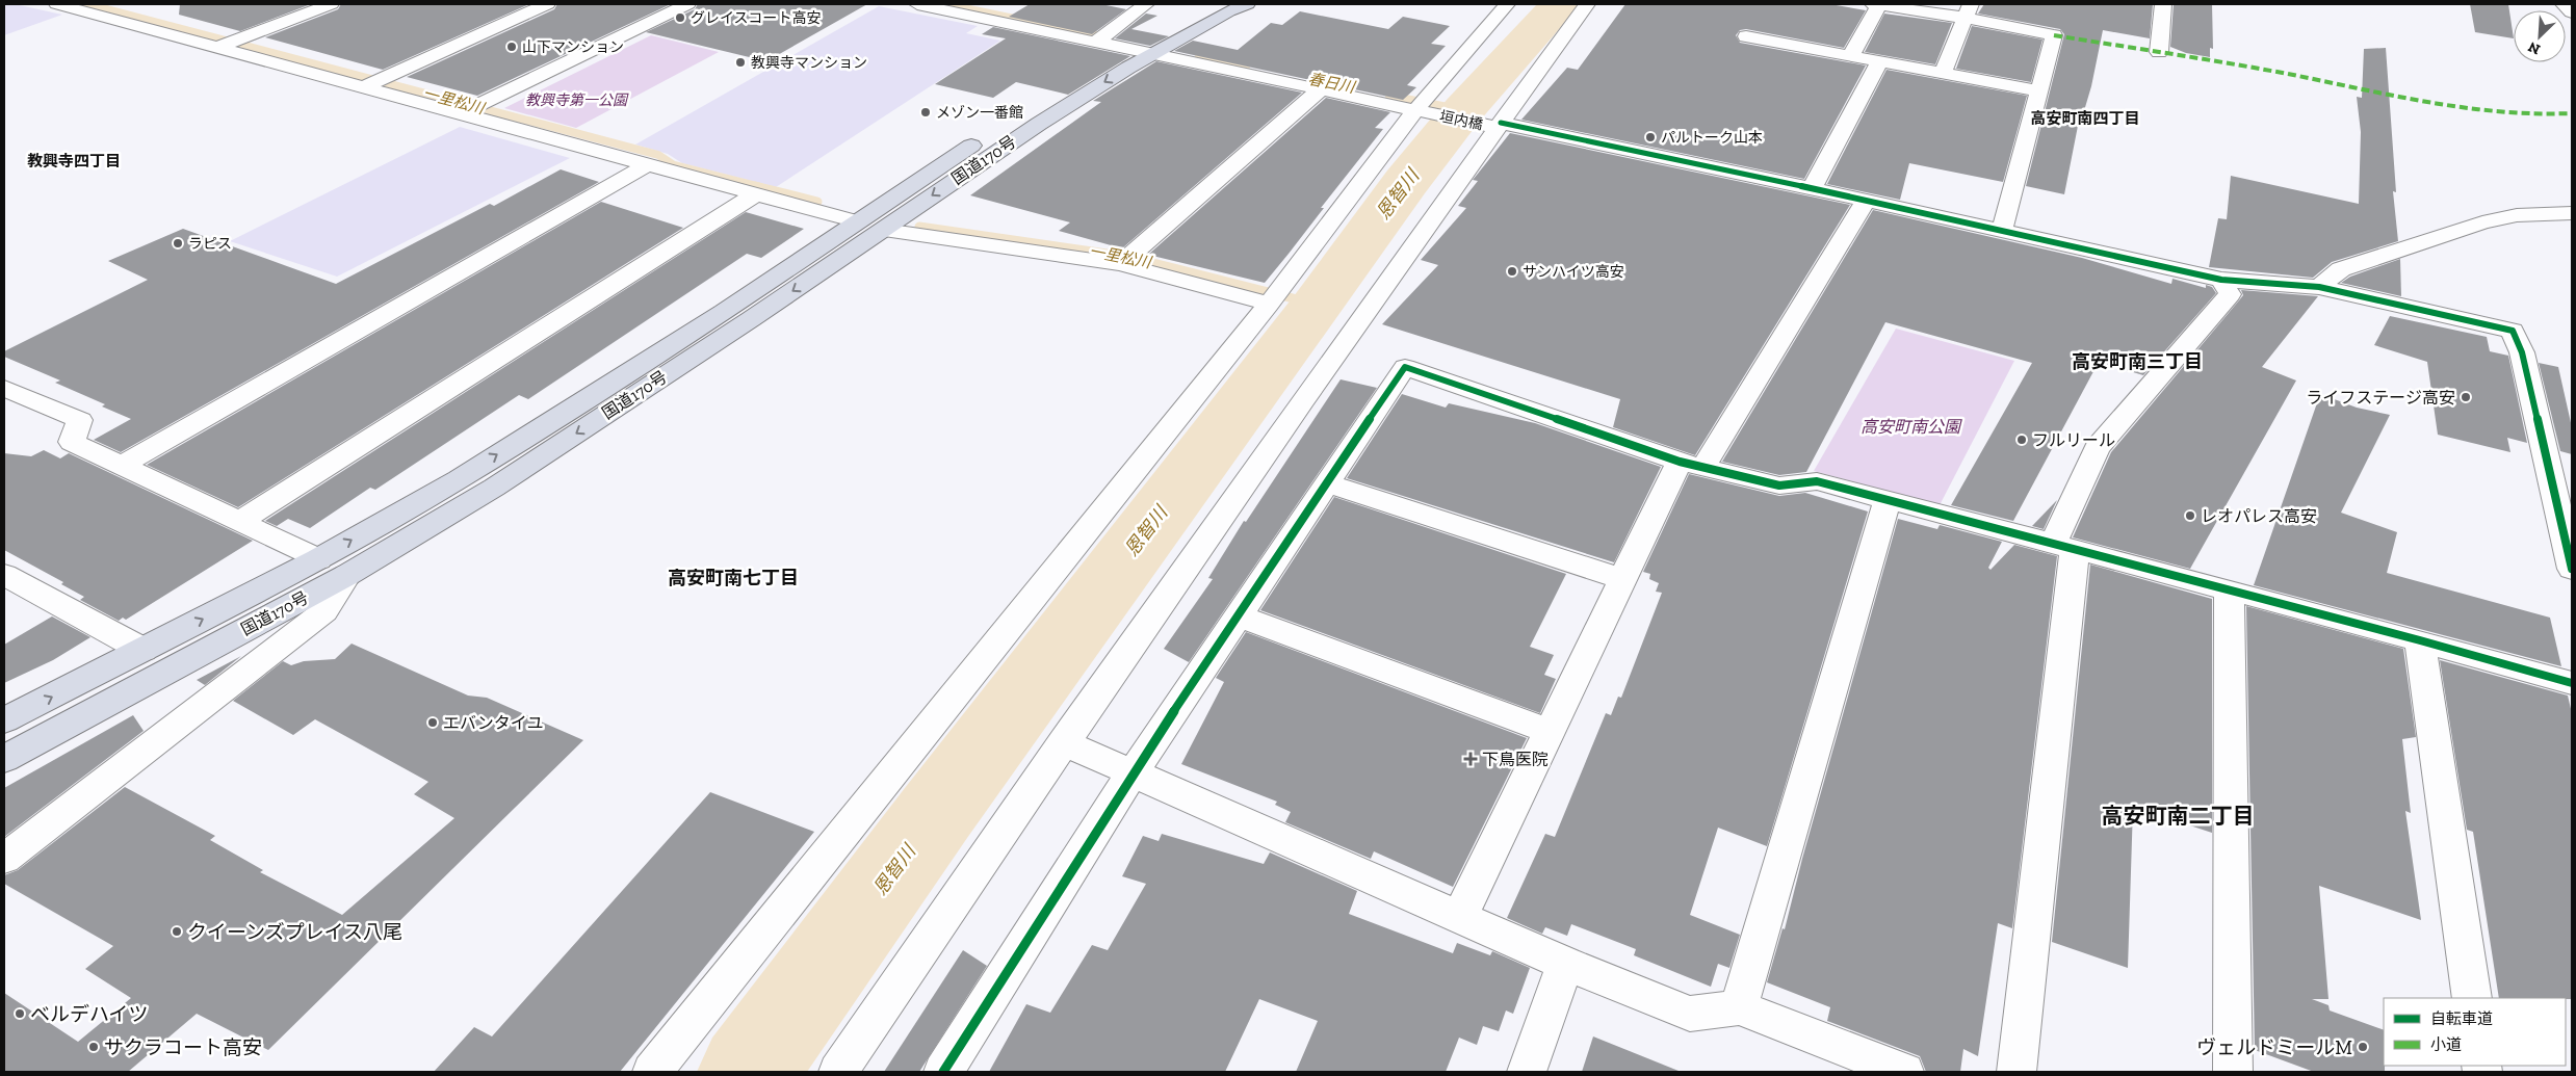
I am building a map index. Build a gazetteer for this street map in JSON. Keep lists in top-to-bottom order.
{
  "streets": {
    "highway": ["国道170号"],
    "street": ["垣内橋"]
  },
  "crossings": [
    ["垣内橋", "国道170号"]
  ],
  "districts": [
    "高安町南四丁目",
    "教興寺四丁目",
    "高安町南三丁目",
    "高安町南七丁目",
    "高安町南二丁目"
  ],
  "water": ["春日川", "一里松川", "恩智川"],
  "parks": ["教興寺第一公園", "高安町南公園"],
  "places": {
    "other": [
      "グレイスコート高安",
      "山下マンション",
      "教興寺マンション",
      "メゾン一番館",
      "パルトーク山本",
      "ラピス",
      "サンハイツ高安",
      "ライフステージ高安",
      "フルリール",
      "レオパレス高安",
      "エバンタイユ",
      "クイーンズプレイス八尾",
      "ベルデハイツ",
      "サクラコート高安",
      "ヴェルドミールM"
    ],
    "health": ["下鳥医院"]
  },
  "legend": ["自転車道", "小道"],
  "north": "bottom left"
}
